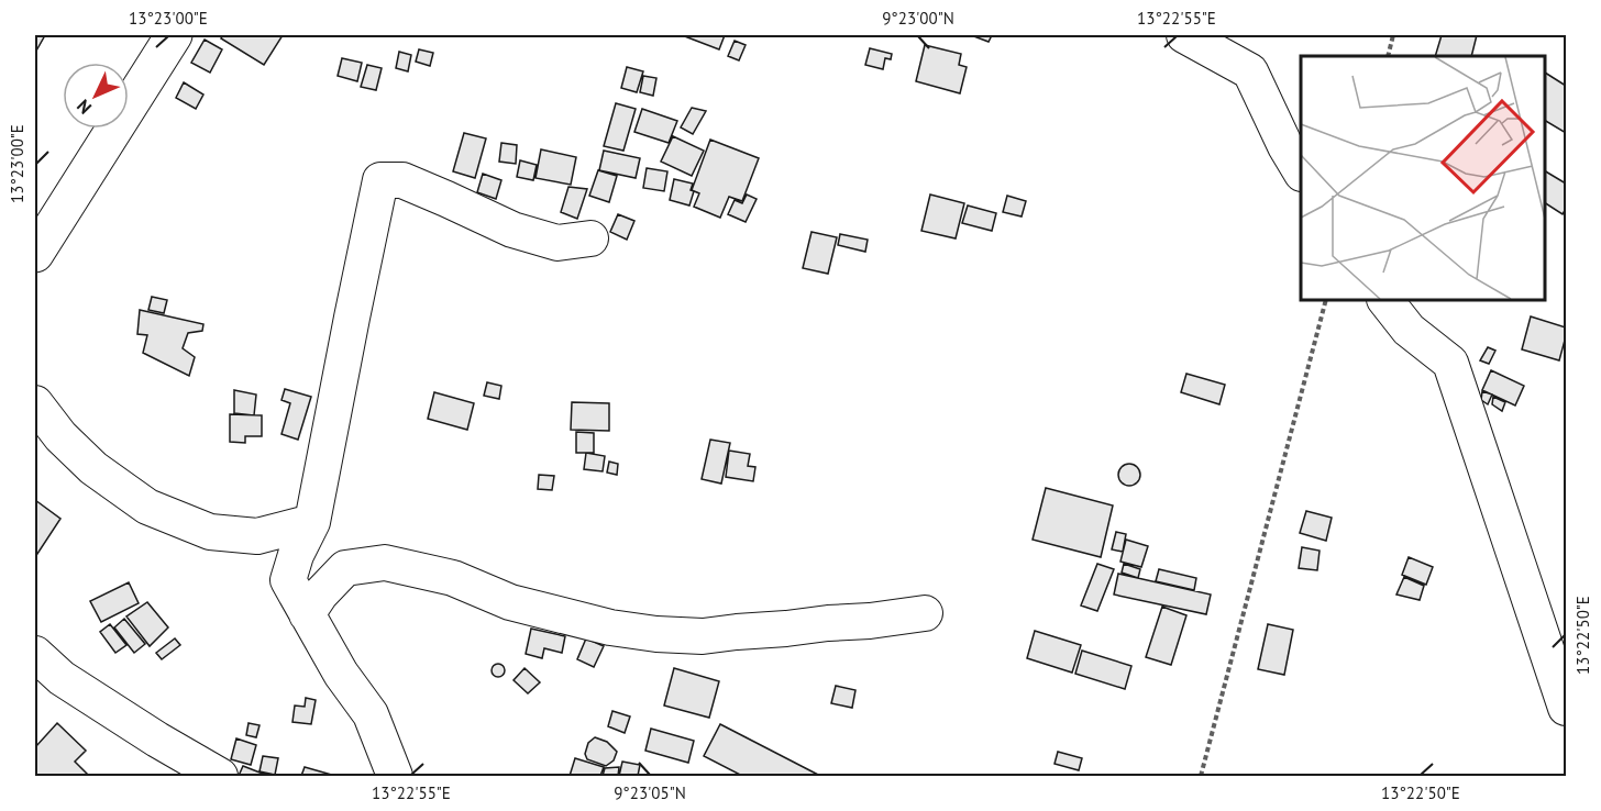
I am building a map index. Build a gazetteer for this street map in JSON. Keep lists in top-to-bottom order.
{
  "north": "bottom left",
  "coordinates": [
    "13°23'00\"E",
    "9°23'00\"N",
    "13°22'55\"E",
    "13°22'50\"E",
    "9°23'05\"N"
  ]
}
